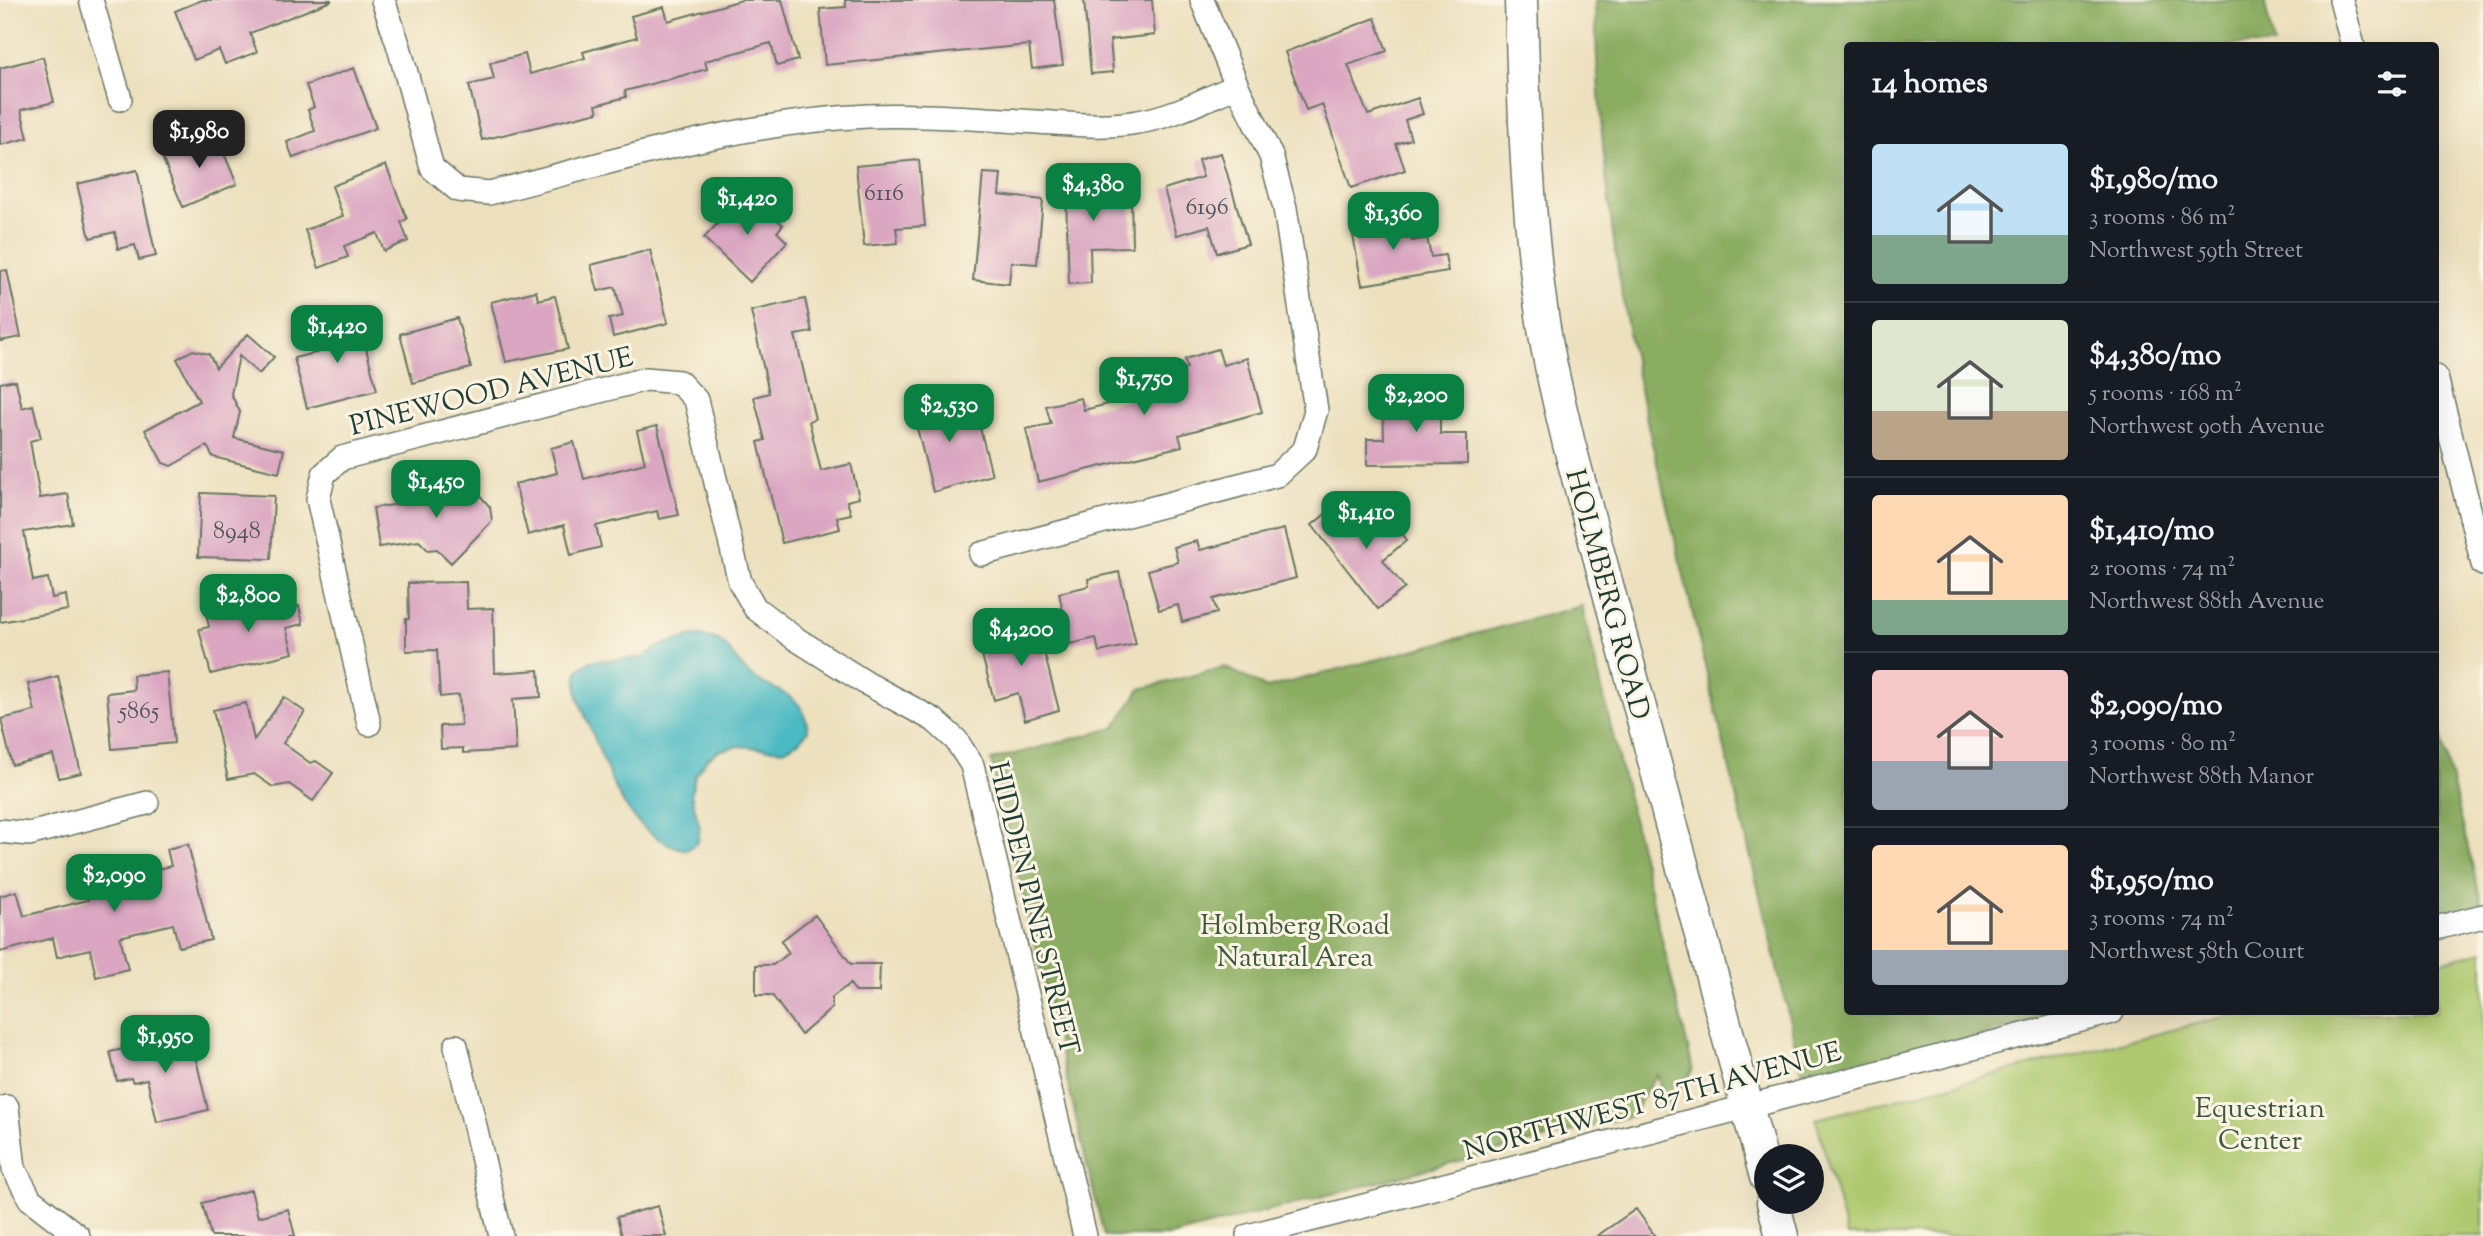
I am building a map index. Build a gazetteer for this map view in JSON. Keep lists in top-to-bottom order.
{
  "streets": {
    "street": [
      "PINEWOOD AVENUE",
      "HOLMBERG ROAD",
      "HIDDEN PINE STREET",
      "NORTHWEST 87TH AVENUE"
    ]
  },
  "crossings": [
    ["PINEWOOD AVENUE", "HIDDEN PINE STREET"],
    ["HOLMBERG ROAD", "NORTHWEST 87TH AVENUE"]
  ],
  "parks": ["Holmberg Road Natural Area", "Equestrian Center"],
  "house_numbers": [
    "6116",
    "6196",
    "8948",
    "5865"
  ],
  "page": {
    "heading": "14 homes",
    "price": [
      "$1,980",
      "$4,380",
      "$1,420",
      "$1,360",
      "$1,420",
      "$1,750",
      "$2,200",
      "$2,530",
      "$1,450",
      "$1,410",
      "$2,800",
      "$4,200",
      "$2,090",
      "$1,950"
    ],
    "list": [
      {
        "name": "$1,980/mo",
        "note": "3 rooms · 86 m² · Northwest 59th Street"
      },
      {
        "name": "$4,380/mo",
        "note": "5 rooms · 168 m² · Northwest 90th Avenue"
      },
      {
        "name": "$1,410/mo",
        "note": "2 rooms · 74 m² · Northwest 88th Avenue"
      },
      {
        "name": "$2,090/mo",
        "note": "3 rooms · 80 m² · Northwest 88th Manor"
      },
      {
        "name": "$1,950/mo",
        "note": "3 rooms · 74 m² · Northwest 58th Court"
      }
    ]
  }
}
